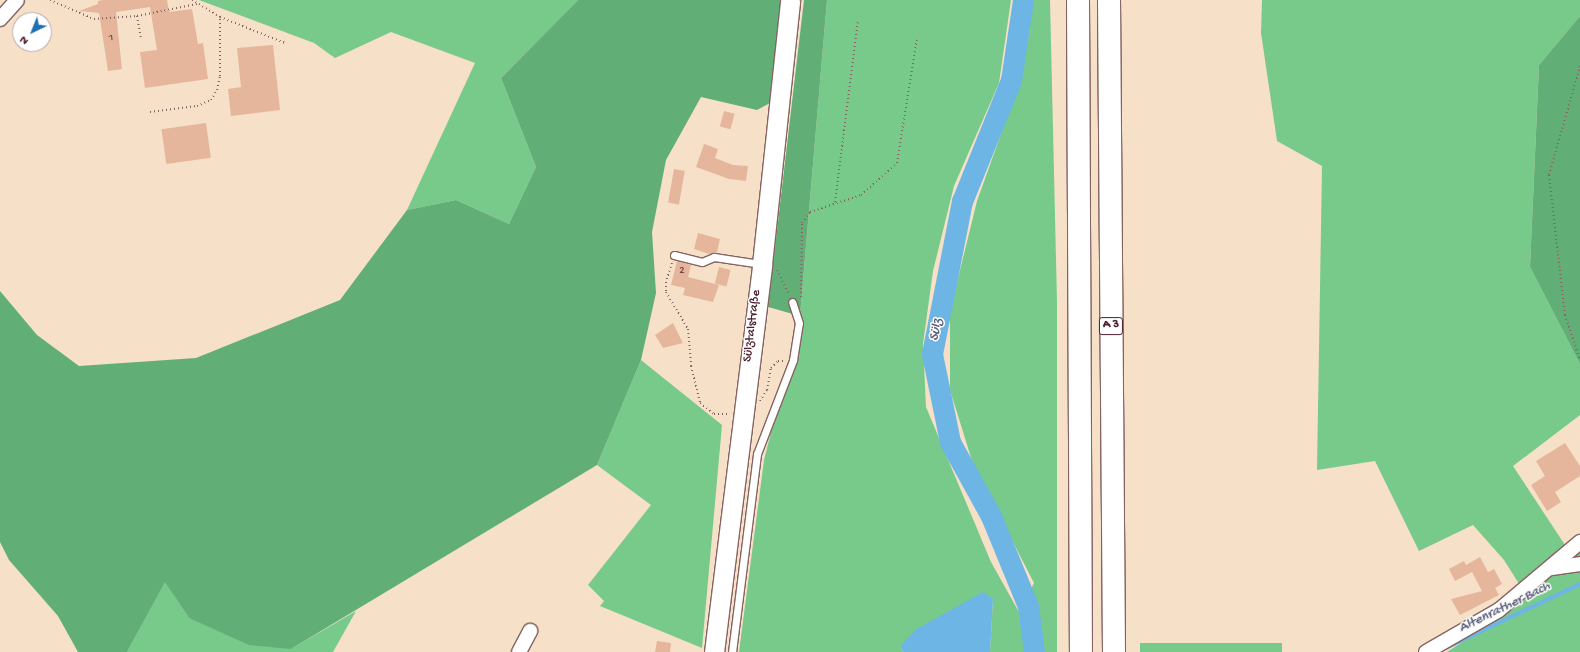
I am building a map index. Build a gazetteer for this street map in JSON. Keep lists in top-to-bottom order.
{
  "streets": {
    "highway": ["A 3"],
    "main road": ["Sülztalstraße"]
  },
  "water": ["Sülz", "Altenrather Bach"],
  "house_numbers": ["1", "2"],
  "north": "bottom left"
}
